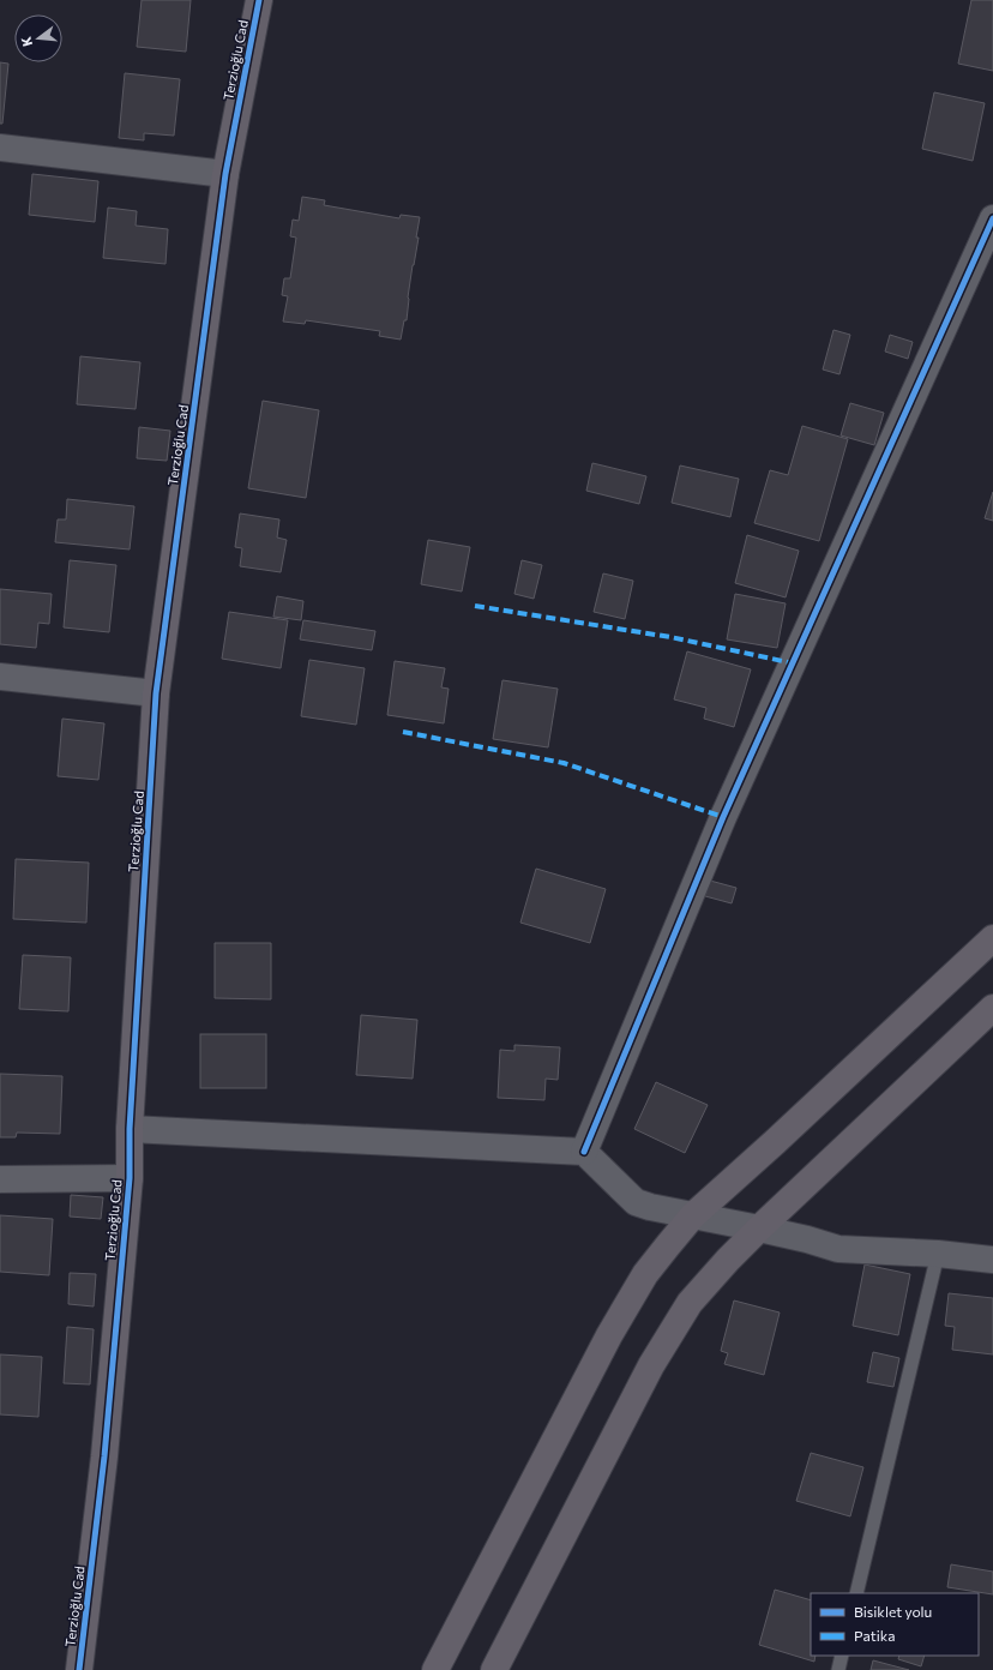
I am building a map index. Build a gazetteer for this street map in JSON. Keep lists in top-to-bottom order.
{
  "streets": {
    "street": ["Terzioğlu Cad"]
  },
  "legend": ["Bisiklet yolu", "Patika"],
  "north": "left"
}
